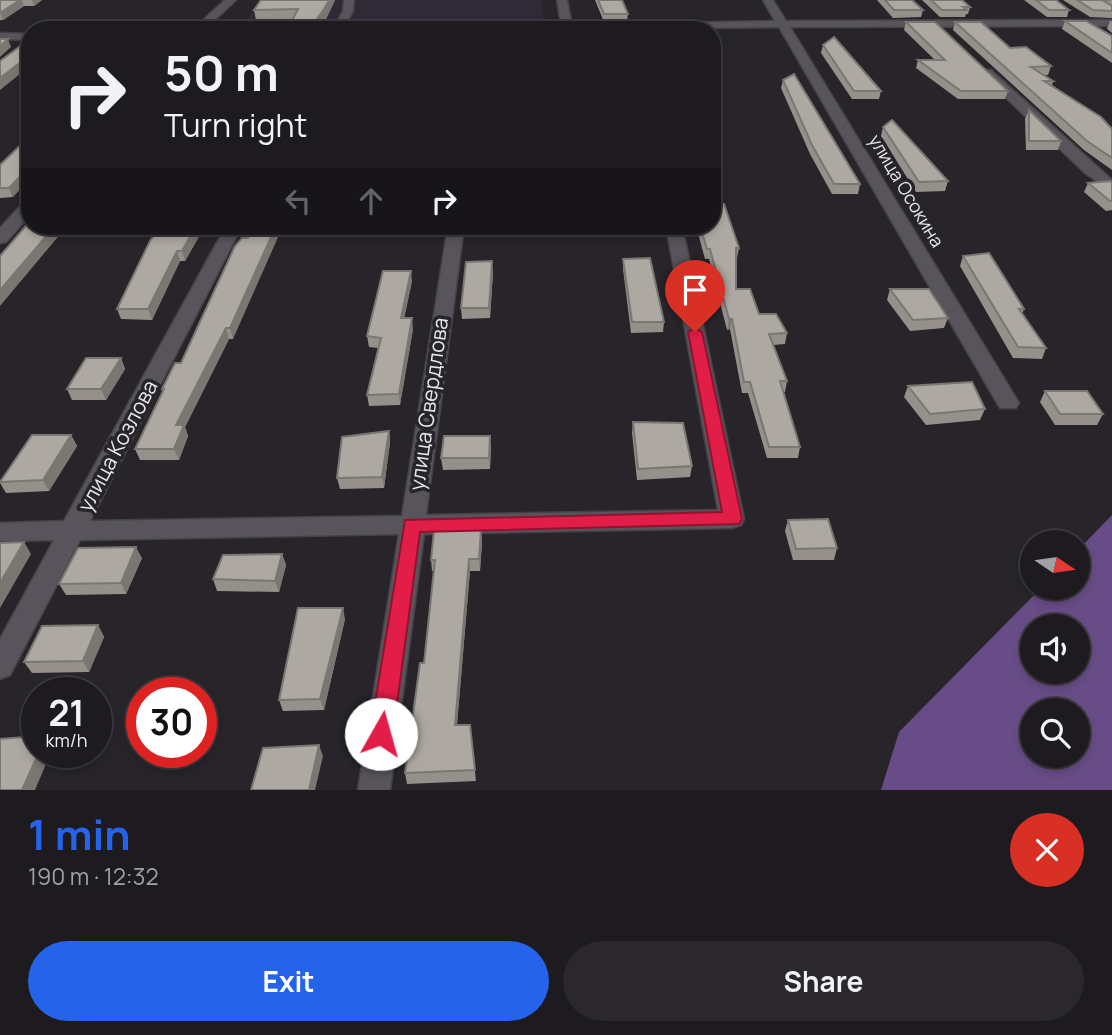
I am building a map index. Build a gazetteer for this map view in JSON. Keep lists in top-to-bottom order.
{
  "streets": {
    "street": ["улица Осокина", "улица Свердлова", "улица Козлова"]
  },
  "north": "right",
  "page": {
    "turn": ["50 m", "Turn right"],
    "speed": "21 km/h",
    "limit": "30",
    "heading": ["1 min", "190 m · 12:32"],
    "buttons": ["Exit", "Share"]
  }
}
